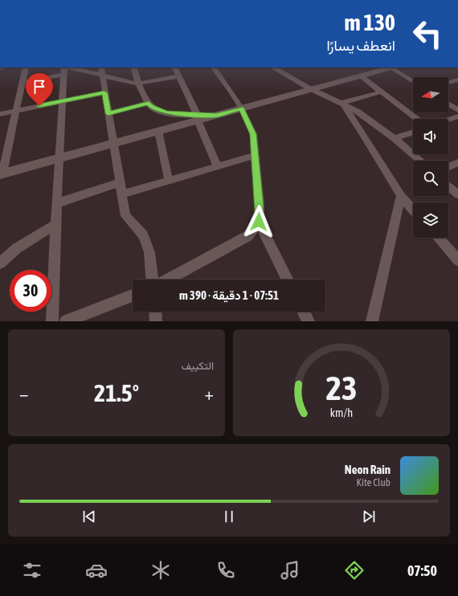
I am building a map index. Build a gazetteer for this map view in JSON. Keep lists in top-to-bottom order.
{
  "north": "left",
  "page": {
    "turn": ["130 m", "انعطف يسارًا"],
    "limit": "30",
    "trip": "07:51 · 1 دقيقة · 390 m",
    "tile": "التكييف",
    "heat": ["−", "21.5°", "+"],
    "song": ["Neon Rain", "Kite Club"],
    "tabs": "07:50",
    "gauge": ["23", "km/h"]
  }
}
